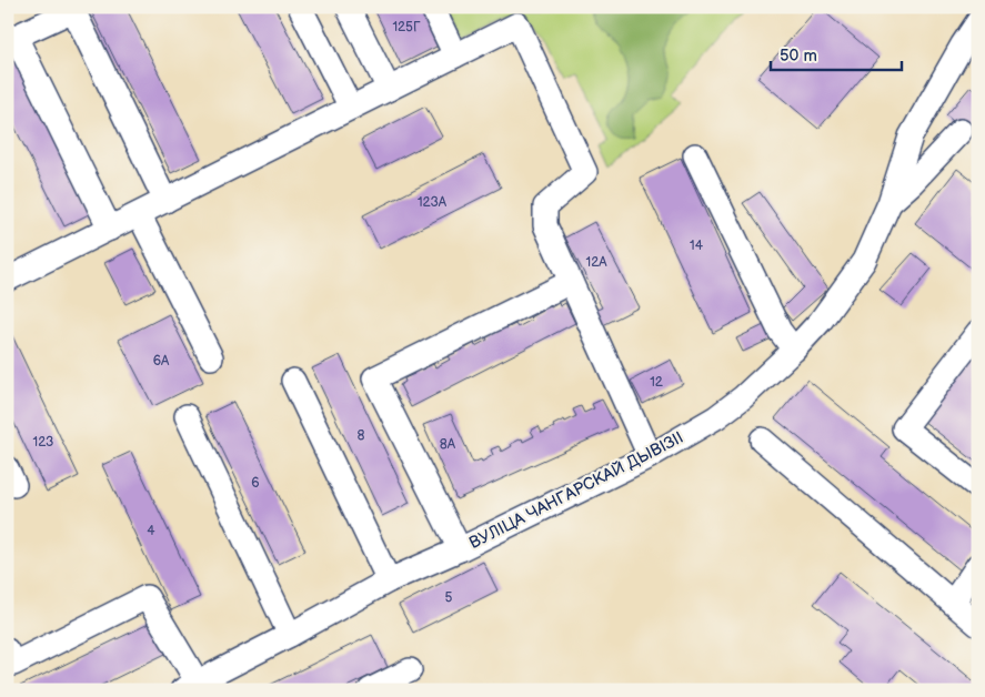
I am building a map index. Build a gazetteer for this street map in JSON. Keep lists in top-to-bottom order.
{
  "streets": {
    "street": ["ВУЛІЦА ЧАНГАРСКАЙ ДЫВІЗІІ"]
  },
  "house_numbers": [
    "125Г",
    "123А",
    "14",
    "12А",
    "6А",
    "12",
    "8",
    "123",
    "8А",
    "6",
    "4",
    "5"
  ],
  "scale_bar": "50 m"
}
